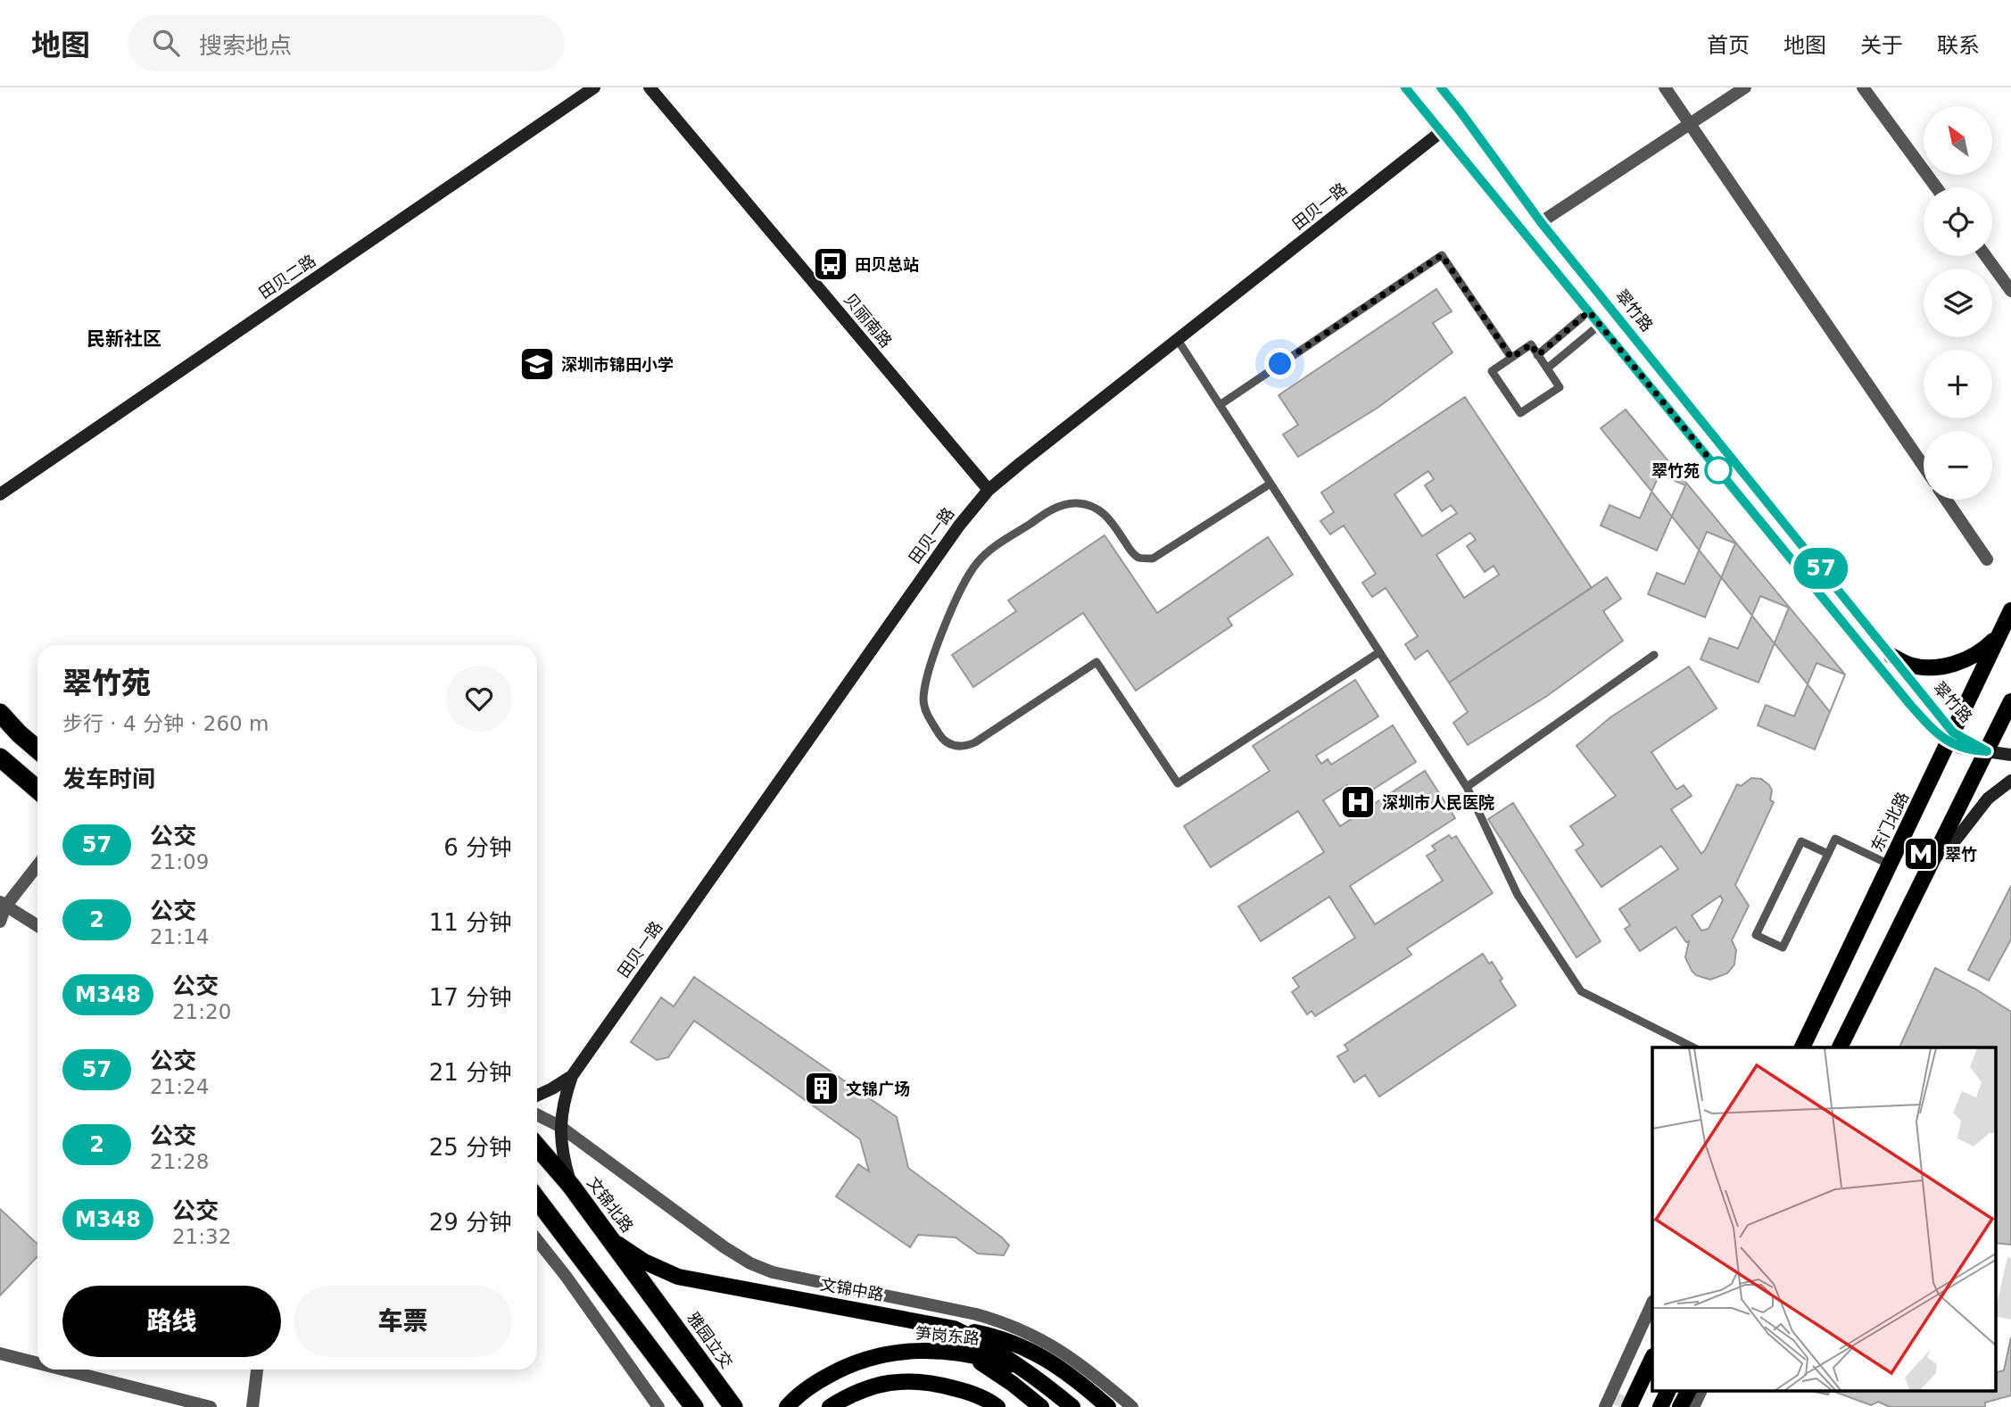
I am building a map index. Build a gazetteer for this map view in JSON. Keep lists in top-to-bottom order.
{
  "streets": {
    "highway": ["文锦北路", "雅园立交"],
    "main road": ["东门北路", "文锦中路", "笋岗东路"],
    "street": [
      "田贝一路",
      "田贝二路",
      "翠竹路",
      "贝丽南路"
    ]
  },
  "crossings": [
    ["田贝一路", "翠竹路"],
    ["田贝一路", "贝丽南路"],
    ["田贝一路", "文锦北路"],
    ["翠竹路", "东门北路"],
    ["文锦北路", "文锦中路"],
    ["文锦北路", "雅园立交"],
    ["文锦中路", "笋岗东路"]
  ],
  "districts": ["民新社区"],
  "places": {
    "bus stop": ["田贝总站"],
    "school or university": ["深圳市锦田小学"],
    "other": ["翠竹苑"],
    "hospital": ["深圳市人民医院"],
    "metro station": ["翠竹"],
    "building": ["文锦广场"]
  },
  "lines": ["bus line 57"],
  "north": "top left",
  "page": {
    "header": "地图",
    "search": "搜索地点",
    "nav": [
      "首页",
      "地图",
      "关于",
      "联系"
    ],
    "on_map": "57",
    "map_buttons": ["+", "−"],
    "heading": [
      ["翠竹苑", "步行 · 4 分钟 · 260 m"],
      "发车时间"
    ],
    "list": [
      {
        "mark": "57",
        "name": "公交",
        "note": "21:09",
        "value": "6 分钟"
      },
      {
        "mark": "2",
        "name": "公交",
        "note": "21:14",
        "value": "11 分钟"
      },
      {
        "mark": "M348",
        "name": "公交",
        "note": "21:20",
        "value": "17 分钟"
      },
      {
        "mark": "57",
        "name": "公交",
        "note": "21:24",
        "value": "21 分钟"
      },
      {
        "mark": "2",
        "name": "公交",
        "note": "21:28",
        "value": "25 分钟"
      },
      {
        "mark": "M348",
        "name": "公交",
        "note": "21:32",
        "value": "29 分钟"
      }
    ],
    "buttons": ["路线", "车票"]
  }
}
